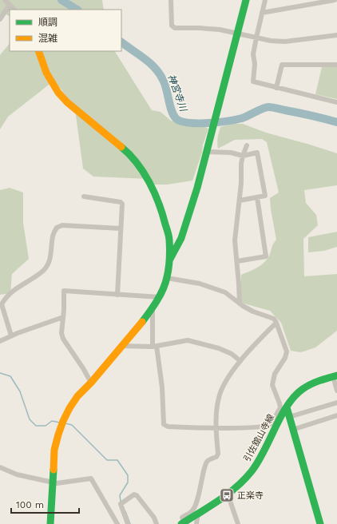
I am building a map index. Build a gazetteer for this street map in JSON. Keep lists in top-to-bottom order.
{
  "streets": {
    "street": ["引佐舘山寺線"]
  },
  "water": ["神宮寺川"],
  "places": {
    "bus stop": ["正楽寺"]
  },
  "legend": ["順調", "混雑"],
  "scale_bar": "100 m"
}
